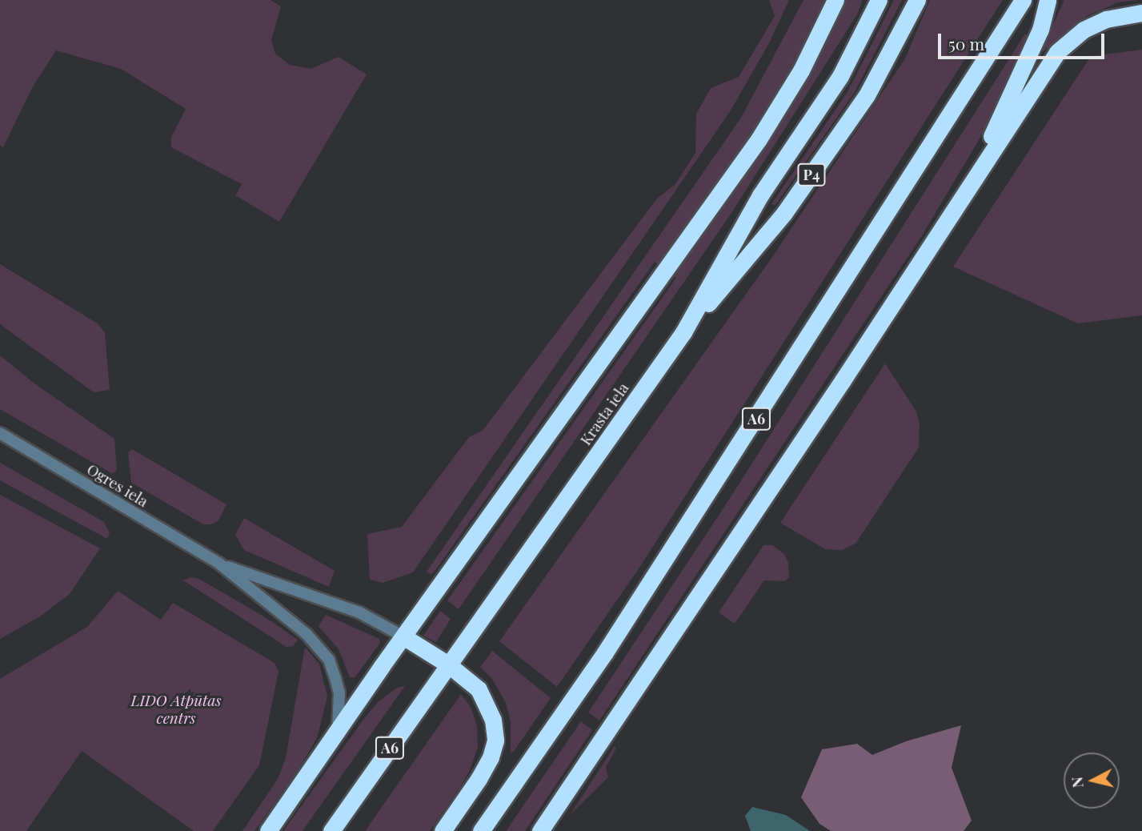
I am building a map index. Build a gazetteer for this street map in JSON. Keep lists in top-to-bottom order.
{
  "streets": {
    "highway": ["P4", "Krasta iela", "A6"],
    "street": ["Ogres iela"]
  },
  "crossings": [
    ["P4", "Krasta iela"]
  ],
  "parks": ["LIDO Atpūtas centrs"],
  "scale_bar": "50 m",
  "north": "left"
}
